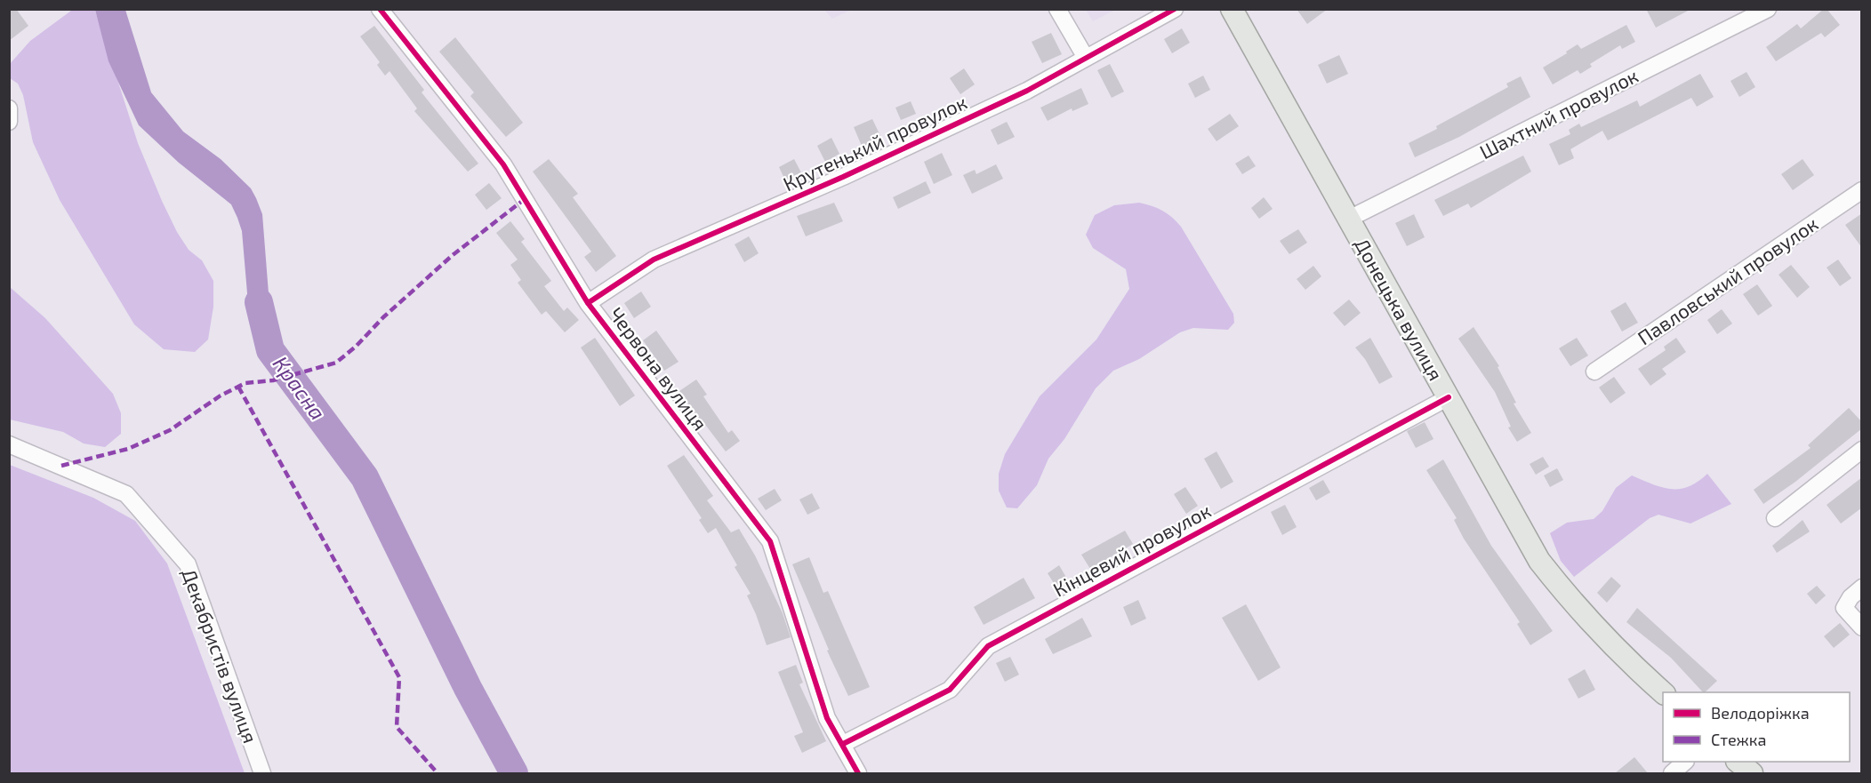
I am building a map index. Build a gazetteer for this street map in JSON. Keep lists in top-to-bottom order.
{
  "streets": {
    "main road": ["Донецька вулиця"],
    "street": [
      "Шахтний провулок",
      "Крутенький провулок",
      "Павловський провулок",
      "Червона вулиця",
      "Кінцевий провулок",
      "Декабристів вулиця"
    ]
  },
  "crossings": [
    ["Шахтний провулок", "Донецька вулиця"],
    ["Крутенький провулок", "Червона вулиця"],
    ["Донецька вулиця", "Кінцевий провулок"],
    ["Червона вулиця", "Кінцевий провулок"]
  ],
  "water": ["Красна"],
  "legend": ["Велодоріжка", "Стежка"]
}
